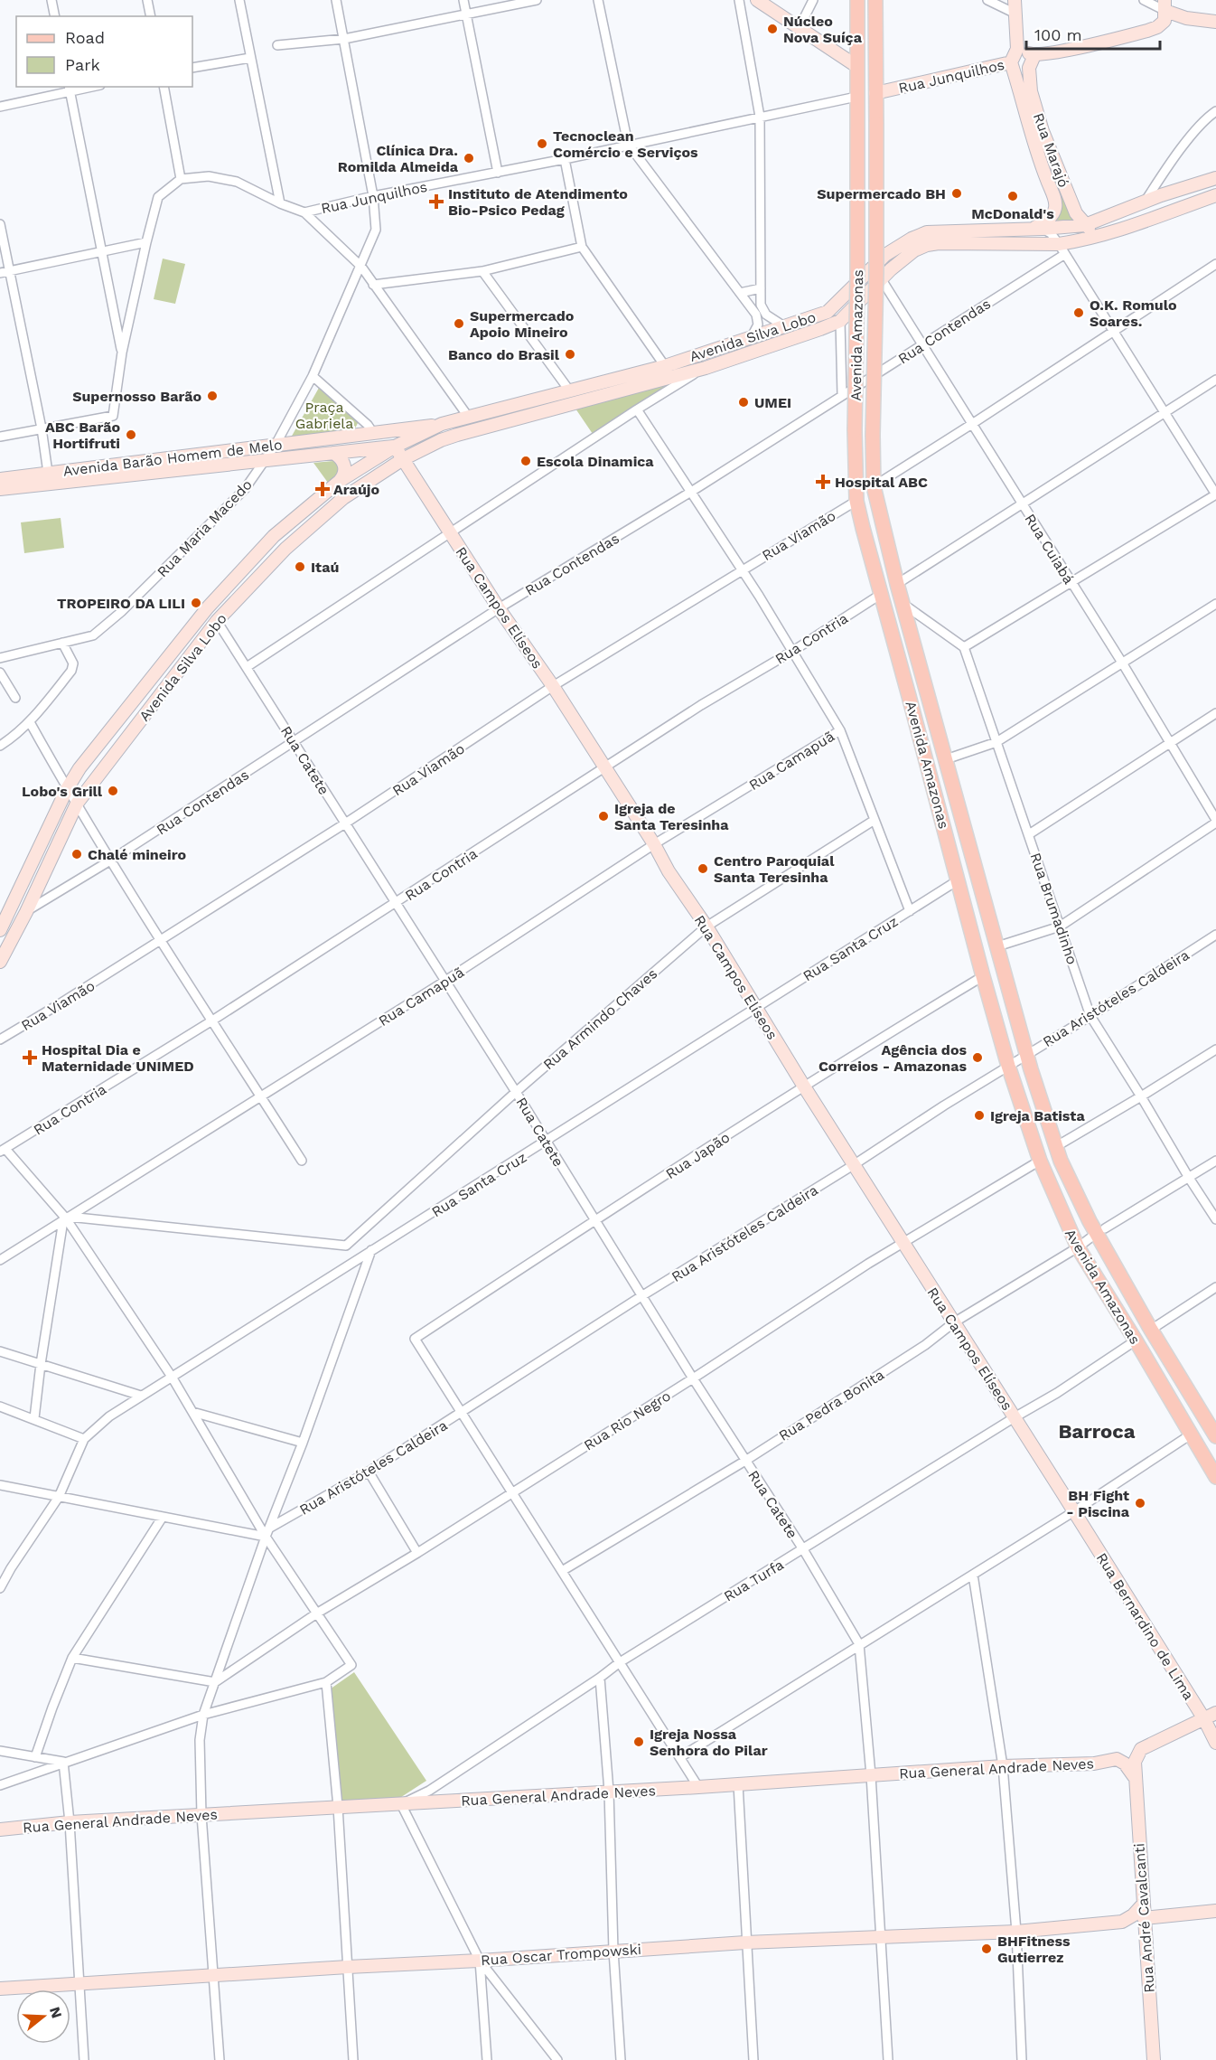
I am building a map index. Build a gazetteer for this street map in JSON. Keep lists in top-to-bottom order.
{
  "streets": {
    "main road": ["Avenida Amazonas"],
    "street": [
      "Rua Junquilhos",
      "Rua Marajó",
      "Rua Contendas",
      "Avenida Silva Lobo",
      "Avenida Barão Homem de Melo",
      "Rua Maria Macedo",
      "Rua Viamão",
      "Rua Cuiabá",
      "Rua Campos Elíseos",
      "Rua Contria",
      "Rua Catete",
      "Rua Camapuã",
      "Rua Brumadinho",
      "Rua Santa Cruz",
      "Rua Aristóteles Caldeira",
      "Rua Armindo Chaves",
      "Rua Japão",
      "Rua Pedra Bonita",
      "Rua Rio Negro",
      "Rua Turfa",
      "Rua Bernardino de Lima",
      "Rua General Andrade Neves",
      "Rua André Cavalcanti",
      "Rua Oscar Trompowski"
    ]
  },
  "crossings": [
    ["Rua Junquilhos", "Rua Marajó"],
    ["Rua Junquilhos", "Avenida Amazonas"],
    ["Rua Junquilhos", "Rua Maria Macedo"],
    ["Rua Marajó", "Avenida Silva Lobo"],
    ["Rua Contendas", "Avenida Amazonas"],
    ["Rua Contendas", "Avenida Silva Lobo"],
    ["Rua Contendas", "Rua Cuiabá"],
    ["Rua Contendas", "Rua Campos Elíseos"],
    ["Rua Contendas", "Rua Catete"],
    ["Avenida Amazonas", "Avenida Silva Lobo"],
    ["Avenida Amazonas", "Rua Viamão"],
    ["Avenida Amazonas", "Rua Contria"],
    ["Avenida Amazonas", "Rua Santa Cruz"],
    ["Avenida Amazonas", "Rua Aristóteles Caldeira"],
    ["Avenida Amazonas", "Rua Japão"],
    ["Avenida Amazonas", "Rua Pedra Bonita"],
    ["Avenida Amazonas", "Rua Rio Negro"],
    ["Avenida Amazonas", "Rua Turfa"],
    ["Avenida Silva Lobo", "Avenida Barão Homem de Melo"],
    ["Avenida Silva Lobo", "Rua Cuiabá"],
    ["Avenida Silva Lobo", "Rua Campos Elíseos"],
    ["Avenida Silva Lobo", "Rua Catete"],
    ["Avenida Barão Homem de Melo", "Rua Maria Macedo"],
    ["Avenida Barão Homem de Melo", "Rua Campos Elíseos"],
    ["Rua Viamão", "Rua Campos Elíseos"],
    ["Rua Viamão", "Rua Catete"],
    ["Rua Campos Elíseos", "Rua Contria"],
    ["Rua Campos Elíseos", "Rua Camapuã"],
    ["Rua Campos Elíseos", "Rua Santa Cruz"],
    ["Rua Campos Elíseos", "Rua Aristóteles Caldeira"],
    ["Rua Campos Elíseos", "Rua Armindo Chaves"],
    ["Rua Campos Elíseos", "Rua Japão"],
    ["Rua Campos Elíseos", "Rua Pedra Bonita"],
    ["Rua Campos Elíseos", "Rua Rio Negro"],
    ["Rua Campos Elíseos", "Rua Turfa"],
    ["Rua Campos Elíseos", "Rua Bernardino de Lima"],
    ["Rua Contria", "Rua Catete"],
    ["Rua Catete", "Rua Camapuã"],
    ["Rua Catete", "Rua Santa Cruz"],
    ["Rua Catete", "Rua Aristóteles Caldeira"],
    ["Rua Catete", "Rua Armindo Chaves"],
    ["Rua Catete", "Rua Japão"],
    ["Rua Catete", "Rua Pedra Bonita"],
    ["Rua Catete", "Rua Rio Negro"],
    ["Rua Catete", "Rua Turfa"],
    ["Rua Camapuã", "Rua Armindo Chaves"],
    ["Rua Brumadinho", "Rua Aristóteles Caldeira"],
    ["Rua Brumadinho", "Rua Pedra Bonita"],
    ["Rua Aristóteles Caldeira", "Rua Japão"],
    ["Rua Turfa", "Rua General Andrade Neves"],
    ["Rua Bernardino de Lima", "Rua André Cavalcanti"],
    ["Rua General Andrade Neves", "Rua André Cavalcanti"]
  ],
  "districts": ["Barroca"],
  "parks": ["Praça Gabriela"],
  "places": {
    "other": [
      "Núcleo Nova Suíça",
      "Tecnoclean Comércio e Serviços",
      "Clínica Dra. Romilda Almeida",
      "Supermercado BH",
      "McDonald's",
      "O.K. Romulo Soares.",
      "Supermercado Apoio Mineiro",
      "Banco do Brasil",
      "Supernosso Barão",
      "UMEI",
      "ABC Barão Hortifruti",
      "Escola Dinamica",
      "Itaú",
      "TROPEIRO DA LILI",
      "Lobo's Grill",
      "Igreja de Santa Teresinha",
      "Chalé mineiro",
      "Centro Paroquial Santa Teresinha",
      "Agência dos Correios - Amazonas",
      "Igreja Batista",
      "BH Fight - Piscina",
      "Igreja Nossa Senhora do Pilar",
      "BHFitness Gutierrez"
    ],
    "health": [
      "Instituto de Atendimento Bio-Psico Pedag",
      "Hospital ABC",
      "Araújo",
      "Hospital Dia e Maternidade UNIMED"
    ]
  },
  "legend": ["Road", "Park"],
  "scale_bar": "100 m",
  "north": "right"
}
